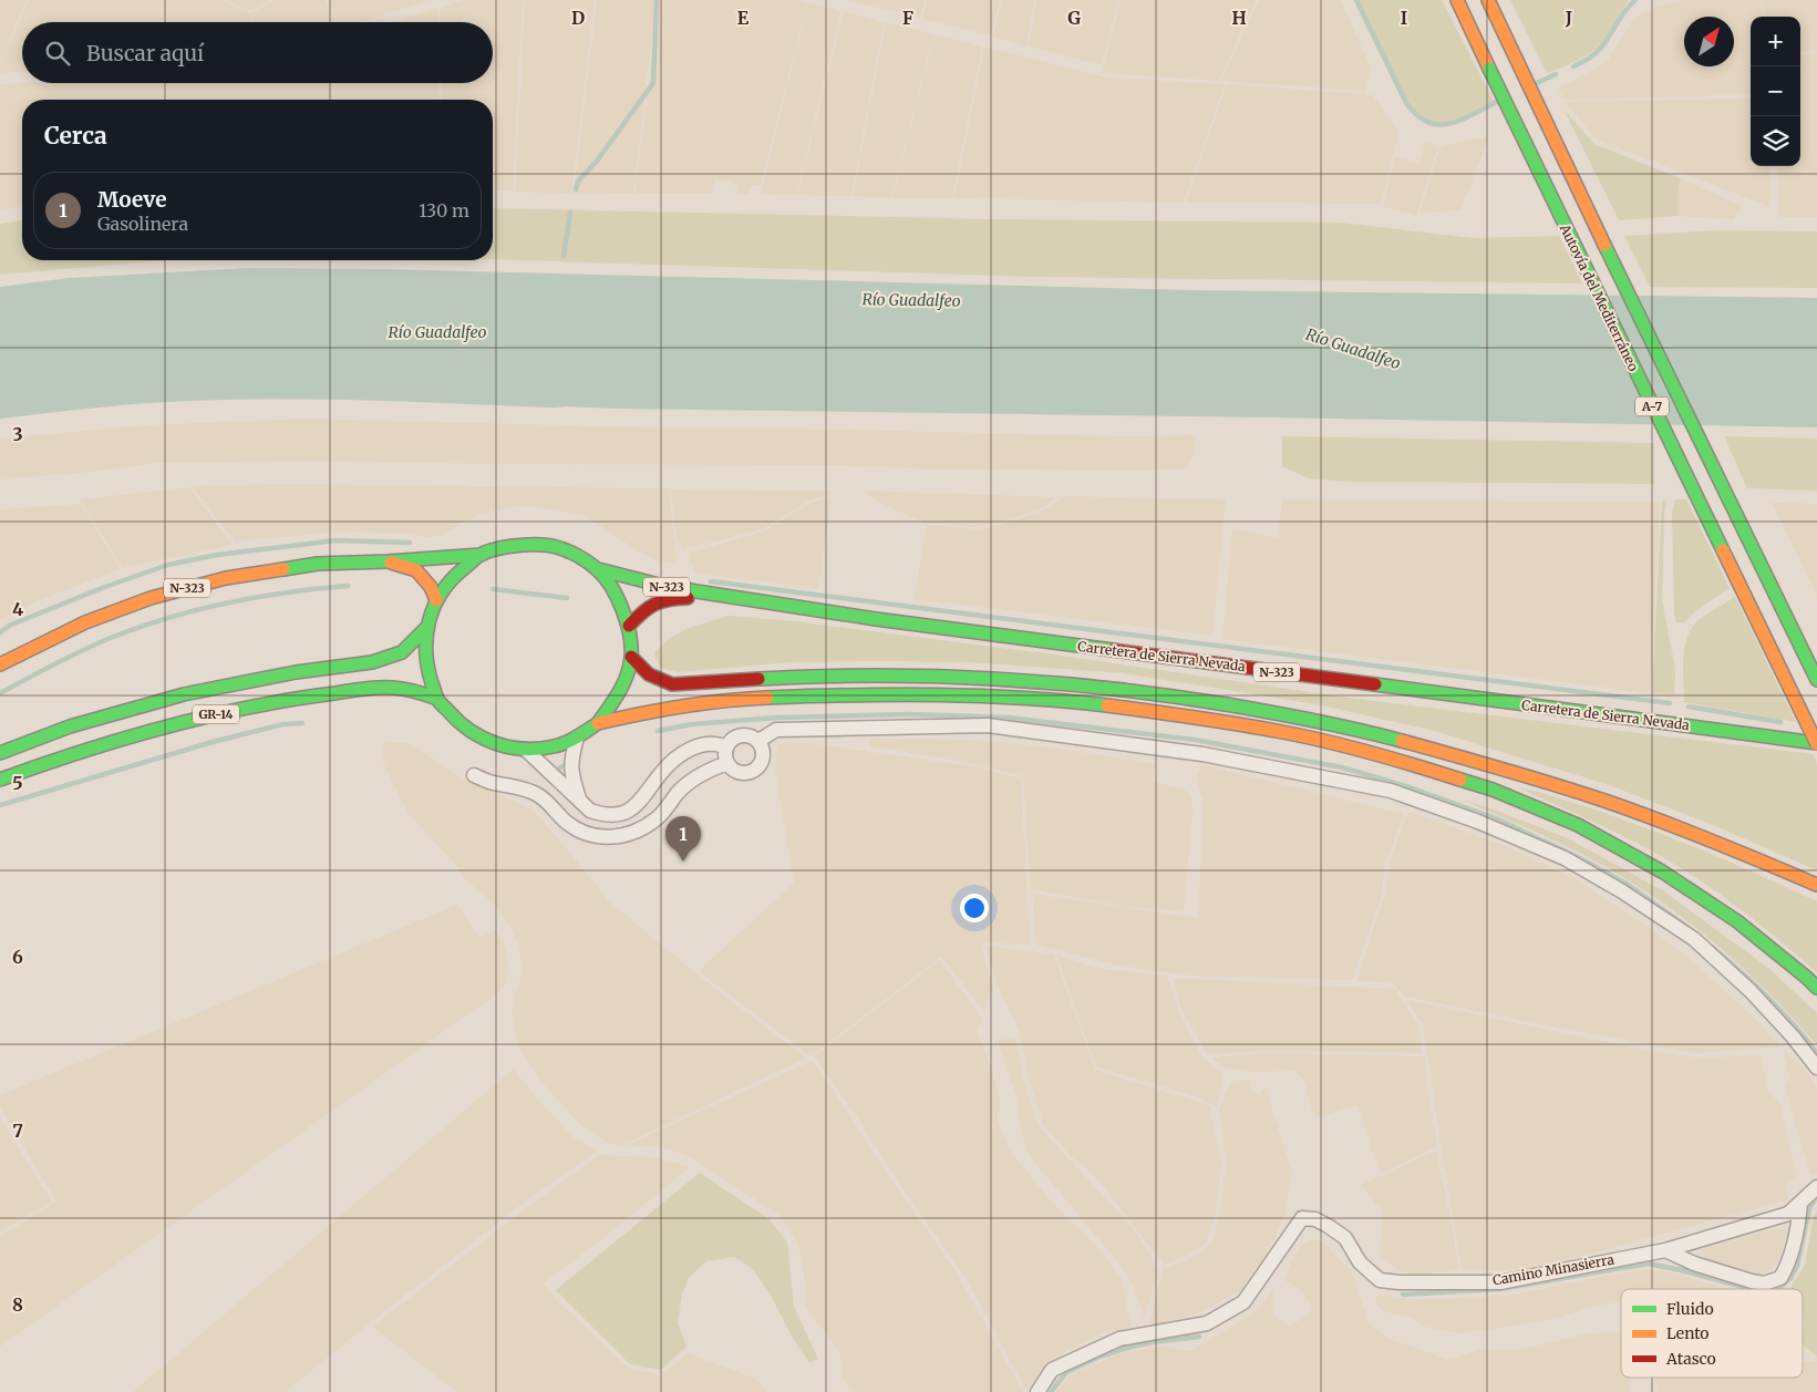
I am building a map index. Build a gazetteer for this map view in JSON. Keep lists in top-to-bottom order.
{
  "streets": {
    "highway": [
      "Autovía del Mediterráneo",
      "A-7",
      "N-323",
      "Carretera de Sierra Nevada",
      "GR-14"
    ],
    "street": ["Camino Minasierra"]
  },
  "crossings": [
    ["Autovía del Mediterráneo", "Carretera de Sierra Nevada"]
  ],
  "water": ["Río Guadalfeo"],
  "legend": ["Fluido", "Lento", "Atasco"],
  "north": "top right",
  "page": {
    "map_buttons": ["+", "−"],
    "search": "Buscar aquí",
    "heading": "Cerca",
    "list": [
      {
        "mark": "1",
        "name": "Moeve",
        "note": "Gasolinera",
        "value": "130 m"
      }
    ],
    "pins": "1"
  },
  "grid": {
    "columns": [
      "D",
      "E",
      "F",
      "G",
      "H",
      "I",
      "J"
    ],
    "rows": [
      "3",
      "4",
      "5",
      "6",
      "7",
      "8"
    ]
  }
}
